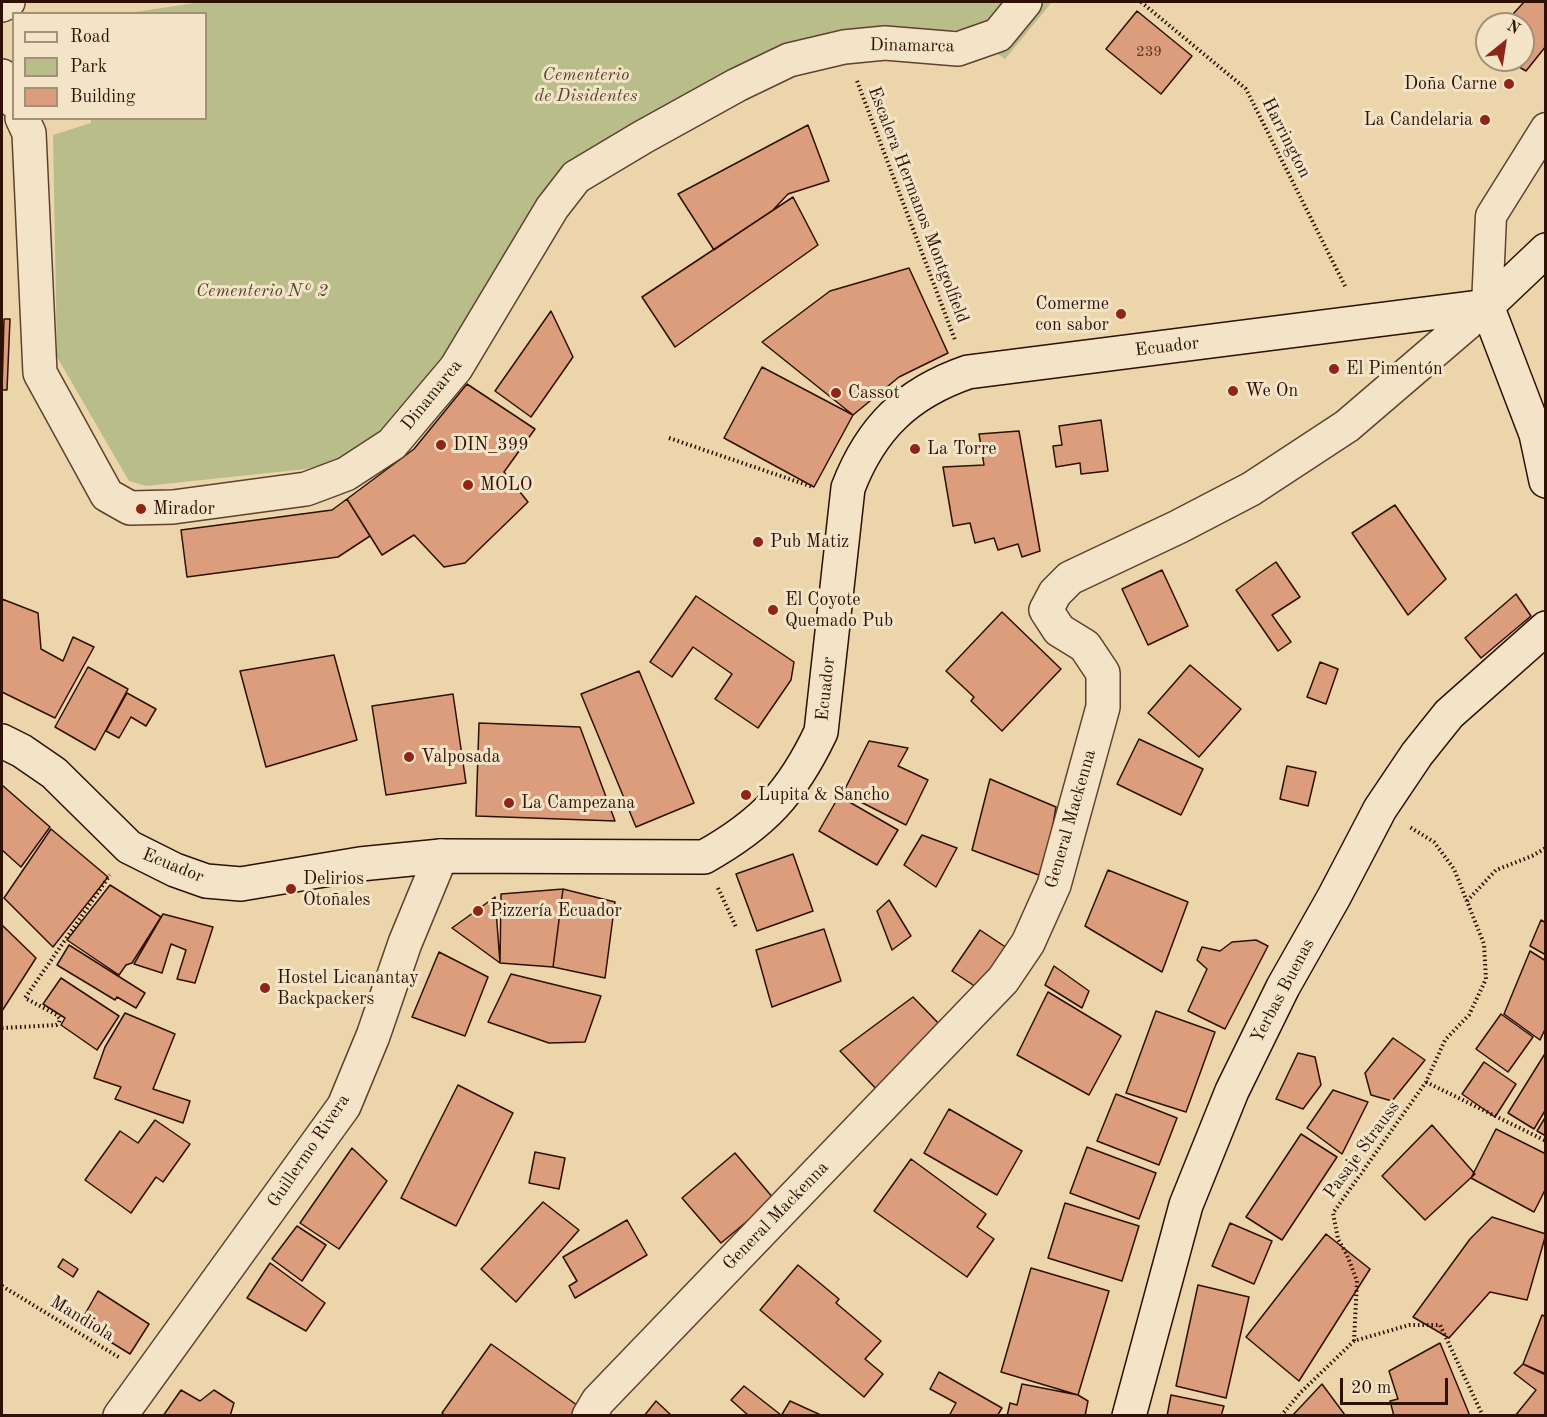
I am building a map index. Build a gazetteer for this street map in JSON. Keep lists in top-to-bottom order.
{
  "streets": {
    "street": [
      "Dinamarca",
      "Ecuador",
      "General Mackenna",
      "Yerbas Buenas",
      "Guillermo Rivera"
    ],
    "path": [
      "Harrington",
      "Escalera Hermanos Montgolfield",
      "Pasaje Strauss",
      "Mandiola"
    ]
  },
  "crossings": [
    ["Dinamarca", "Escalera Hermanos Montgolfield"],
    ["Harrington", "Ecuador"],
    ["Escalera Hermanos Montgolfield", "Ecuador"],
    ["Ecuador", "General Mackenna"],
    ["Ecuador", "Guillermo Rivera"],
    ["Yerbas Buenas", "Pasaje Strauss"],
    ["Guillermo Rivera", "Mandiola"]
  ],
  "parks": ["Cementerio de Disidentes", "Cementerio N° 2"],
  "places": [
    "Doña Carne",
    "La Candelaria",
    "Comerme con sabor",
    "El Pimentón",
    "We On",
    "Cassot",
    "DIN_399",
    "La Torre",
    "MOLO",
    "Mirador",
    "Pub Matiz",
    "El Coyote Quemado Pub",
    "Valposada",
    "Lupita & Sancho",
    "La Campezana",
    "Delirios Otoñales",
    "Pizzería Ecuador",
    "Hostel Licanantay Backpackers"
  ],
  "house_numbers": ["239"],
  "legend": ["Road", "Park", "Building"],
  "scale_bar": "20 m",
  "north": "top right"
}
